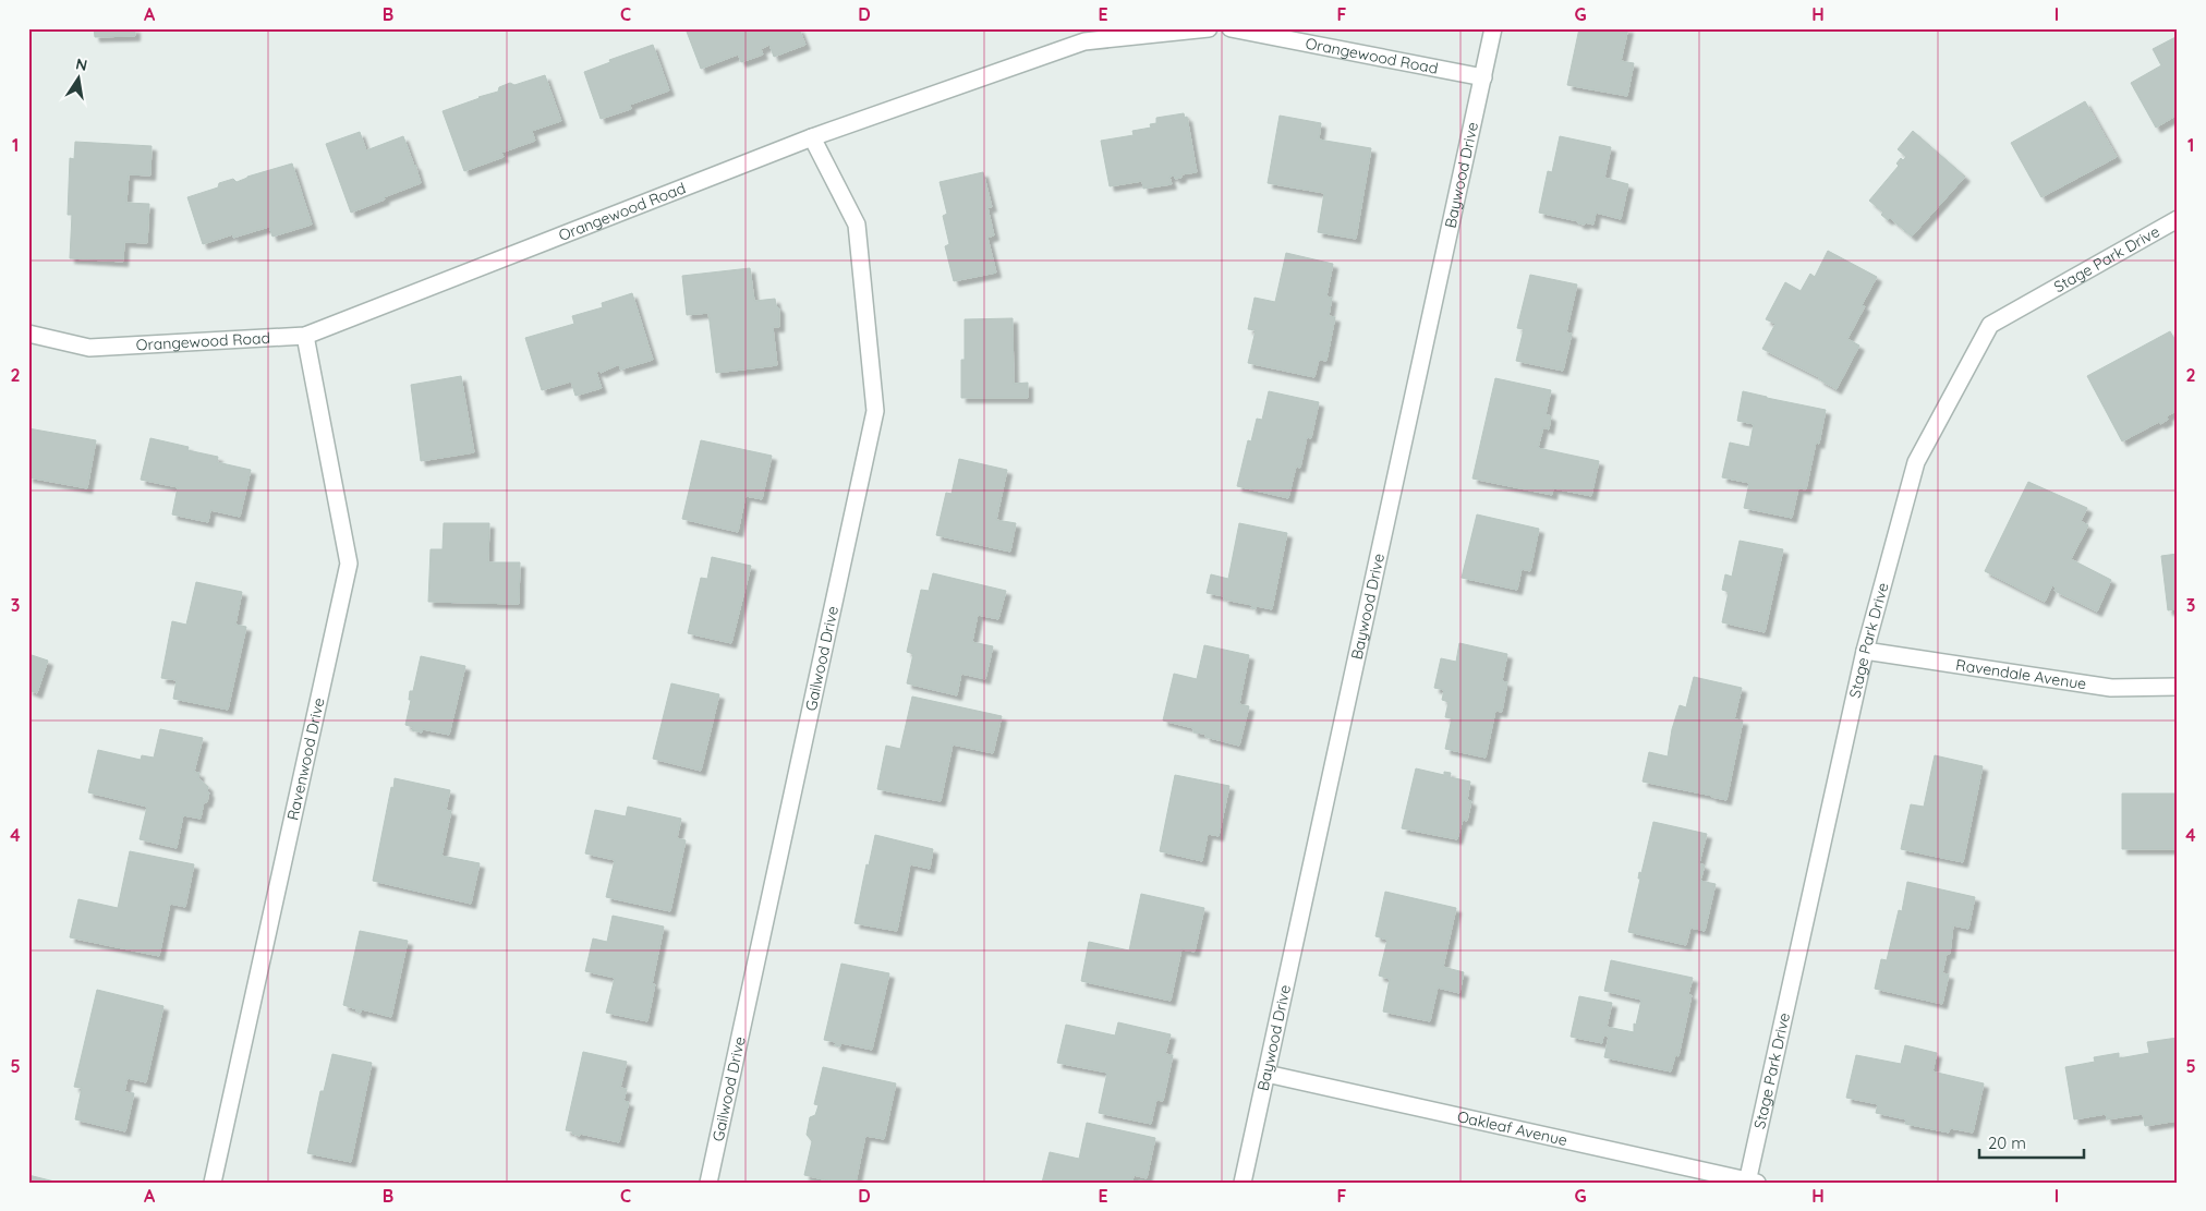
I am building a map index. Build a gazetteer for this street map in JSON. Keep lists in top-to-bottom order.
{
  "streets": {
    "street": [
      "Orangewood Road",
      "Baywood Drive",
      "Stage Park Drive",
      "Gailwood Drive",
      "Ravendale Avenue",
      "Ravenwood Drive",
      "Oakleaf Avenue"
    ]
  },
  "crossings": [
    ["Orangewood Road", "Baywood Drive"],
    ["Orangewood Road", "Gailwood Drive"],
    ["Orangewood Road", "Ravenwood Drive"],
    ["Baywood Drive", "Oakleaf Avenue"],
    ["Stage Park Drive", "Ravendale Avenue"],
    ["Stage Park Drive", "Oakleaf Avenue"]
  ],
  "scale_bar": "20 m",
  "north": "top",
  "grid": {
    "columns": [
      "A",
      "B",
      "C",
      "D",
      "E",
      "F",
      "G",
      "H",
      "I"
    ],
    "rows": [
      "1",
      "2",
      "3",
      "4",
      "5"
    ]
  }
}
